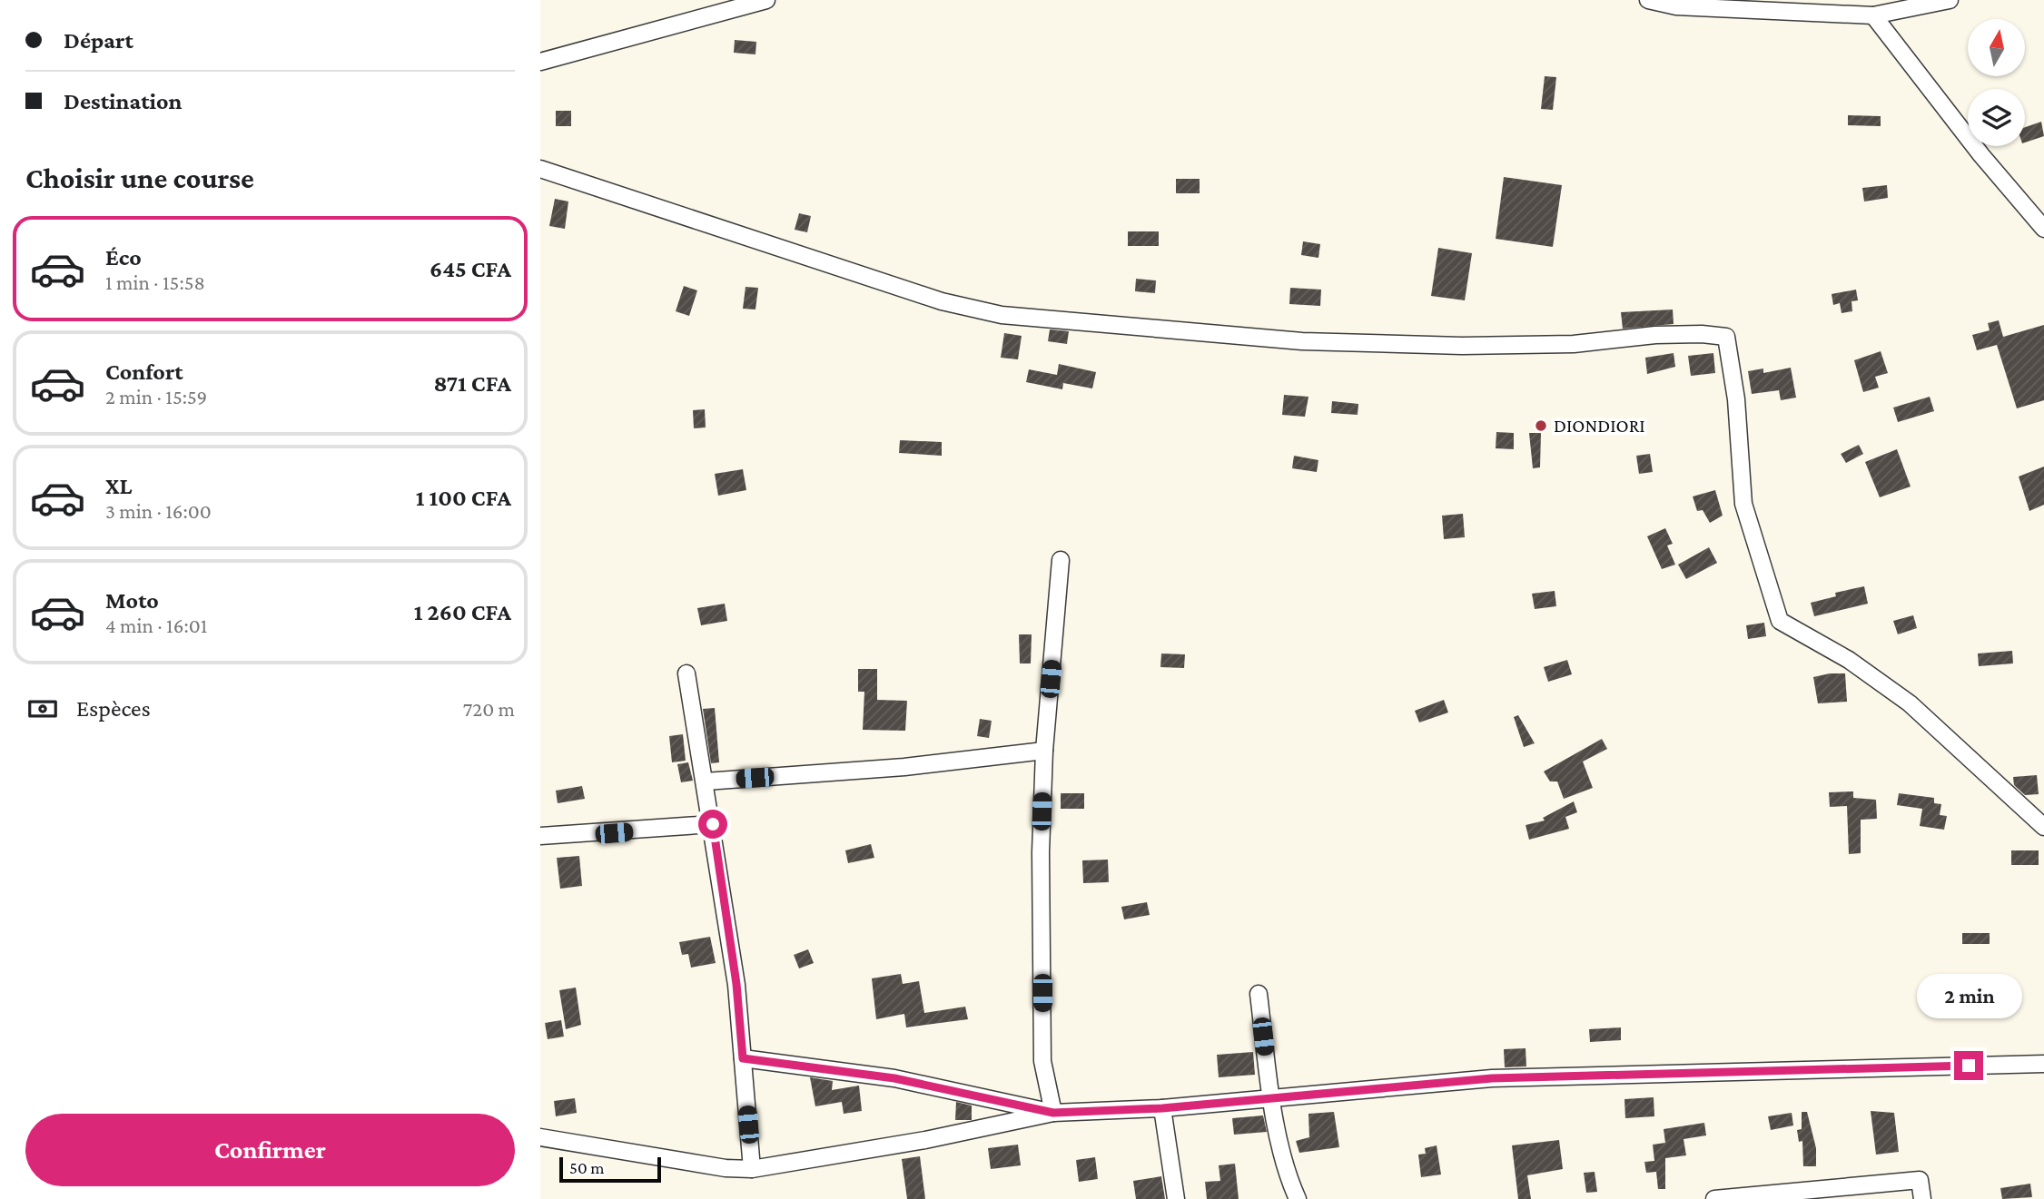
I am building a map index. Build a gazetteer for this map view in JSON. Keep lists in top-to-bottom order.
{
  "places": ["DIONDIORI"],
  "scale_bar": "50 m",
  "north": "top",
  "page": {
    "banner": ["Départ", "Destination"],
    "heading": "Choisir une course",
    "list": [
      {
        "name": "Éco",
        "note": "1 min · 15:58",
        "value": "645 CFA"
      },
      {
        "name": "Confort",
        "note": "2 min · 15:59",
        "value": "871 CFA"
      },
      {
        "name": "XL",
        "note": "3 min · 16:00",
        "value": "1 100 CFA"
      },
      {
        "name": "Moto",
        "note": "4 min · 16:01",
        "value": "1 260 CFA"
      }
    ],
    "pay": ["Espèces", "720 m"],
    "bubble": "2 min",
    "buttons": "Confirmer",
    "scale": "50 m"
  }
}
